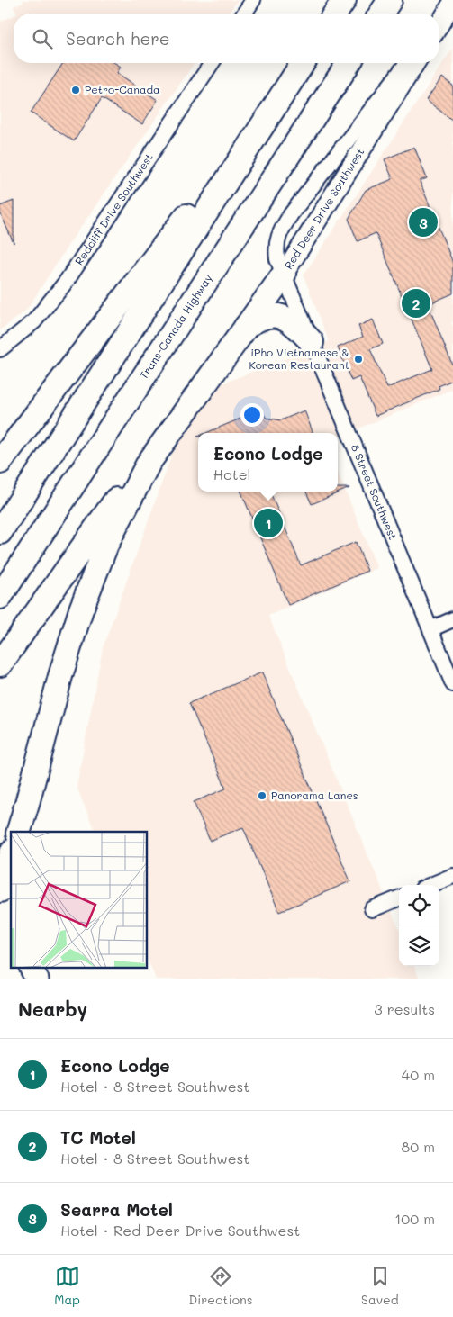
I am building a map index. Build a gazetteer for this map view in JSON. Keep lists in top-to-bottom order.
{
  "streets": {
    "highway": ["Trans-Canada Highway"],
    "street": ["Redcliff Drive Southwest", "Red Deer Drive Southwest", "8 Street Southwest"]
  },
  "crossings": [
    ["Red Deer Drive Southwest", "8 Street Southwest"]
  ],
  "places": ["Petro-Canada", "iPho Vietnamese & Korean Restaurant", "Panorama Lanes"],
  "page": {
    "search": "Search here",
    "pins": ["3", "2", "1"],
    "popup": ["Econo Lodge", "Hotel"],
    "heading": ["Nearby", "3 results"],
    "list": [
      {
        "mark": "1",
        "name": "Econo Lodge",
        "note": "Hotel · 8 Street Southwest",
        "value": "40 m"
      },
      {
        "mark": "2",
        "name": "TC Motel",
        "note": "Hotel · 8 Street Southwest",
        "value": "80 m"
      },
      {
        "mark": "3",
        "name": "Searra Motel",
        "note": "Hotel · Red Deer Drive Southwest",
        "value": "100 m"
      }
    ],
    "nav": ["Map", "Directions", "Saved"]
  }
}
